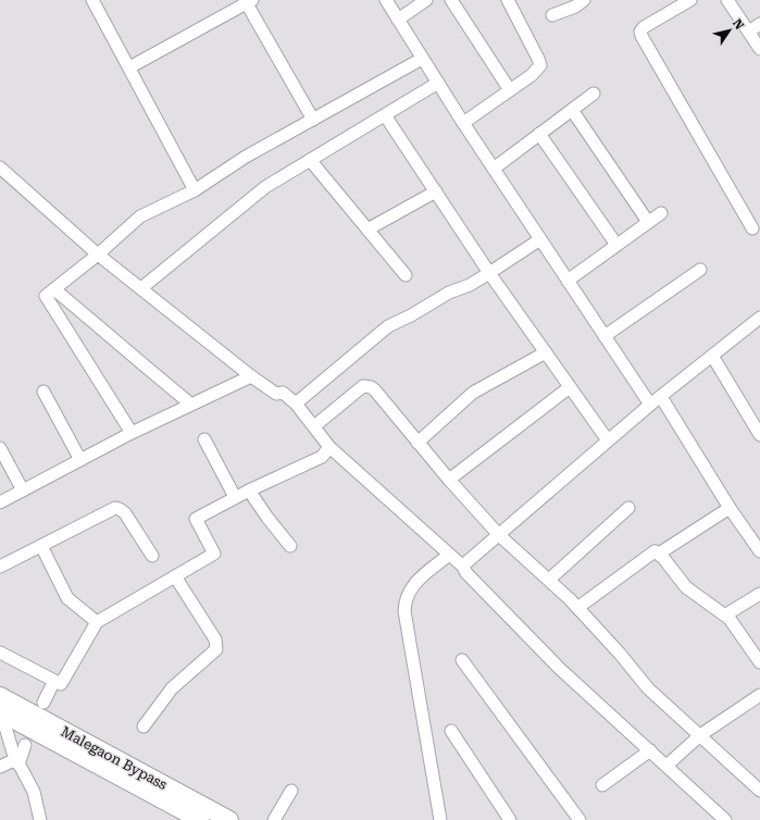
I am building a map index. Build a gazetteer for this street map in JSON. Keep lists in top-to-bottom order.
{
  "streets": {
    "highway": ["Malegaon Bypass"]
  },
  "north": "top right"
}
